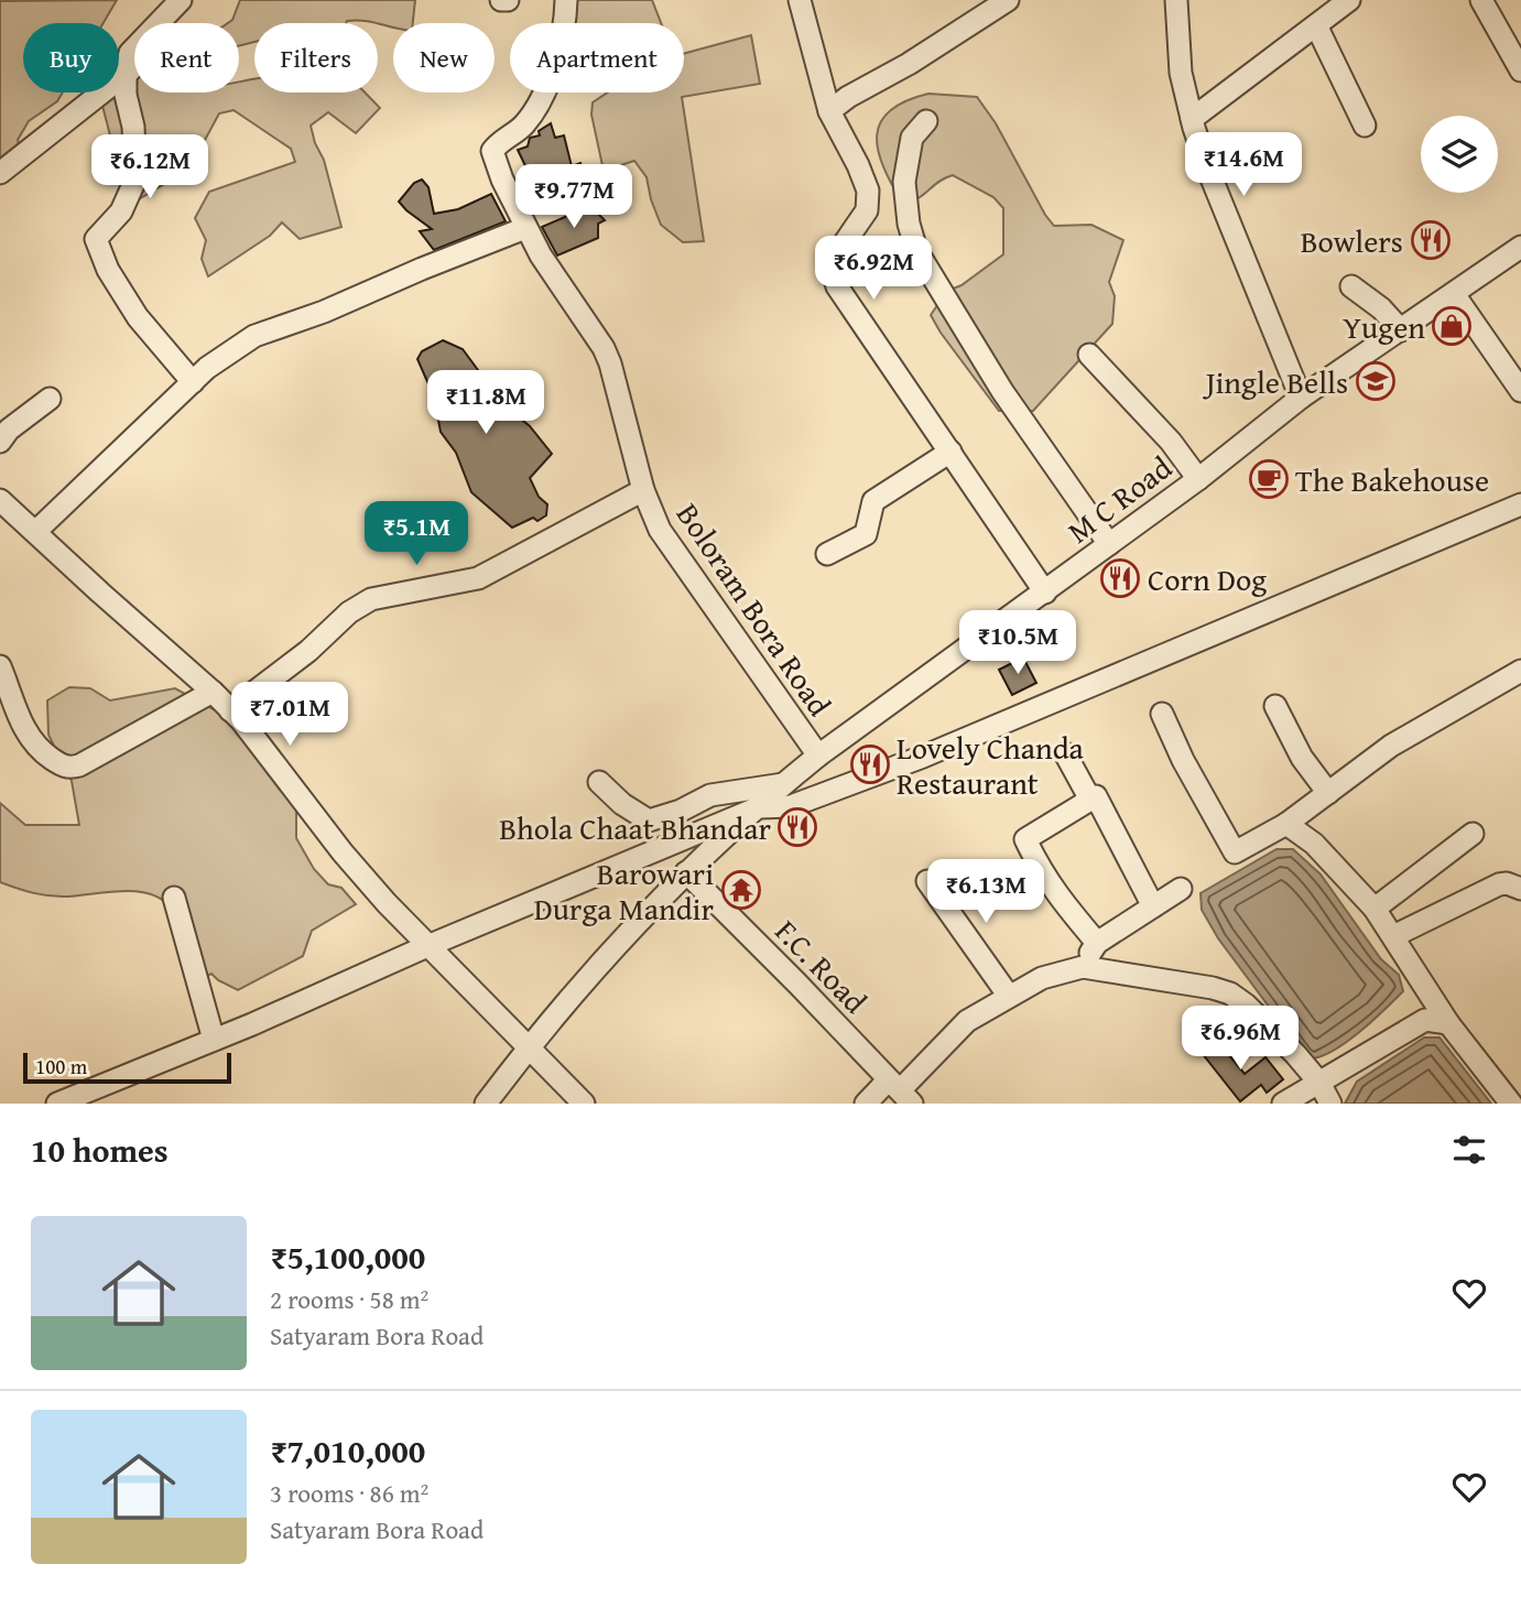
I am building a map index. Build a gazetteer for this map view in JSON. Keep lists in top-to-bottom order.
{
  "streets": {
    "street": ["M C Road", "Boloram Bora Road", "F.C. Road"]
  },
  "crossings": [
    ["M C Road", "Boloram Bora Road"]
  ],
  "places": {
    "restaurant": [
      "Bowlers",
      "Corn Dog",
      "Lovely Chanda Restaurant",
      "Bhola Chaat Bhandar"
    ],
    "shop": ["Yugen"],
    "school or university": ["Jingle Bells"],
    "cafe": ["The Bakehouse"],
    "temple": ["Barowari Durga Mandir"]
  },
  "scale_bar": "100 m",
  "page": {
    "chip": [
      "Buy",
      "Rent",
      "Filters",
      "New",
      "Apartment"
    ],
    "price": [
      "₹14.6M",
      "₹6.12M",
      "₹9.77M",
      "₹6.92M",
      "₹11.8M",
      "₹5.1M",
      "₹10.5M",
      "₹7.01M",
      "₹6.13M",
      "₹6.96M"
    ],
    "scale": "100 m",
    "heading": "10 homes",
    "list": [
      {
        "name": "₹5,100,000",
        "note": "2 rooms · 58 m² · Satyaram Bora Road"
      },
      {
        "name": "₹7,010,000",
        "note": "3 rooms · 86 m² · Satyaram Bora Road"
      }
    ]
  }
}
